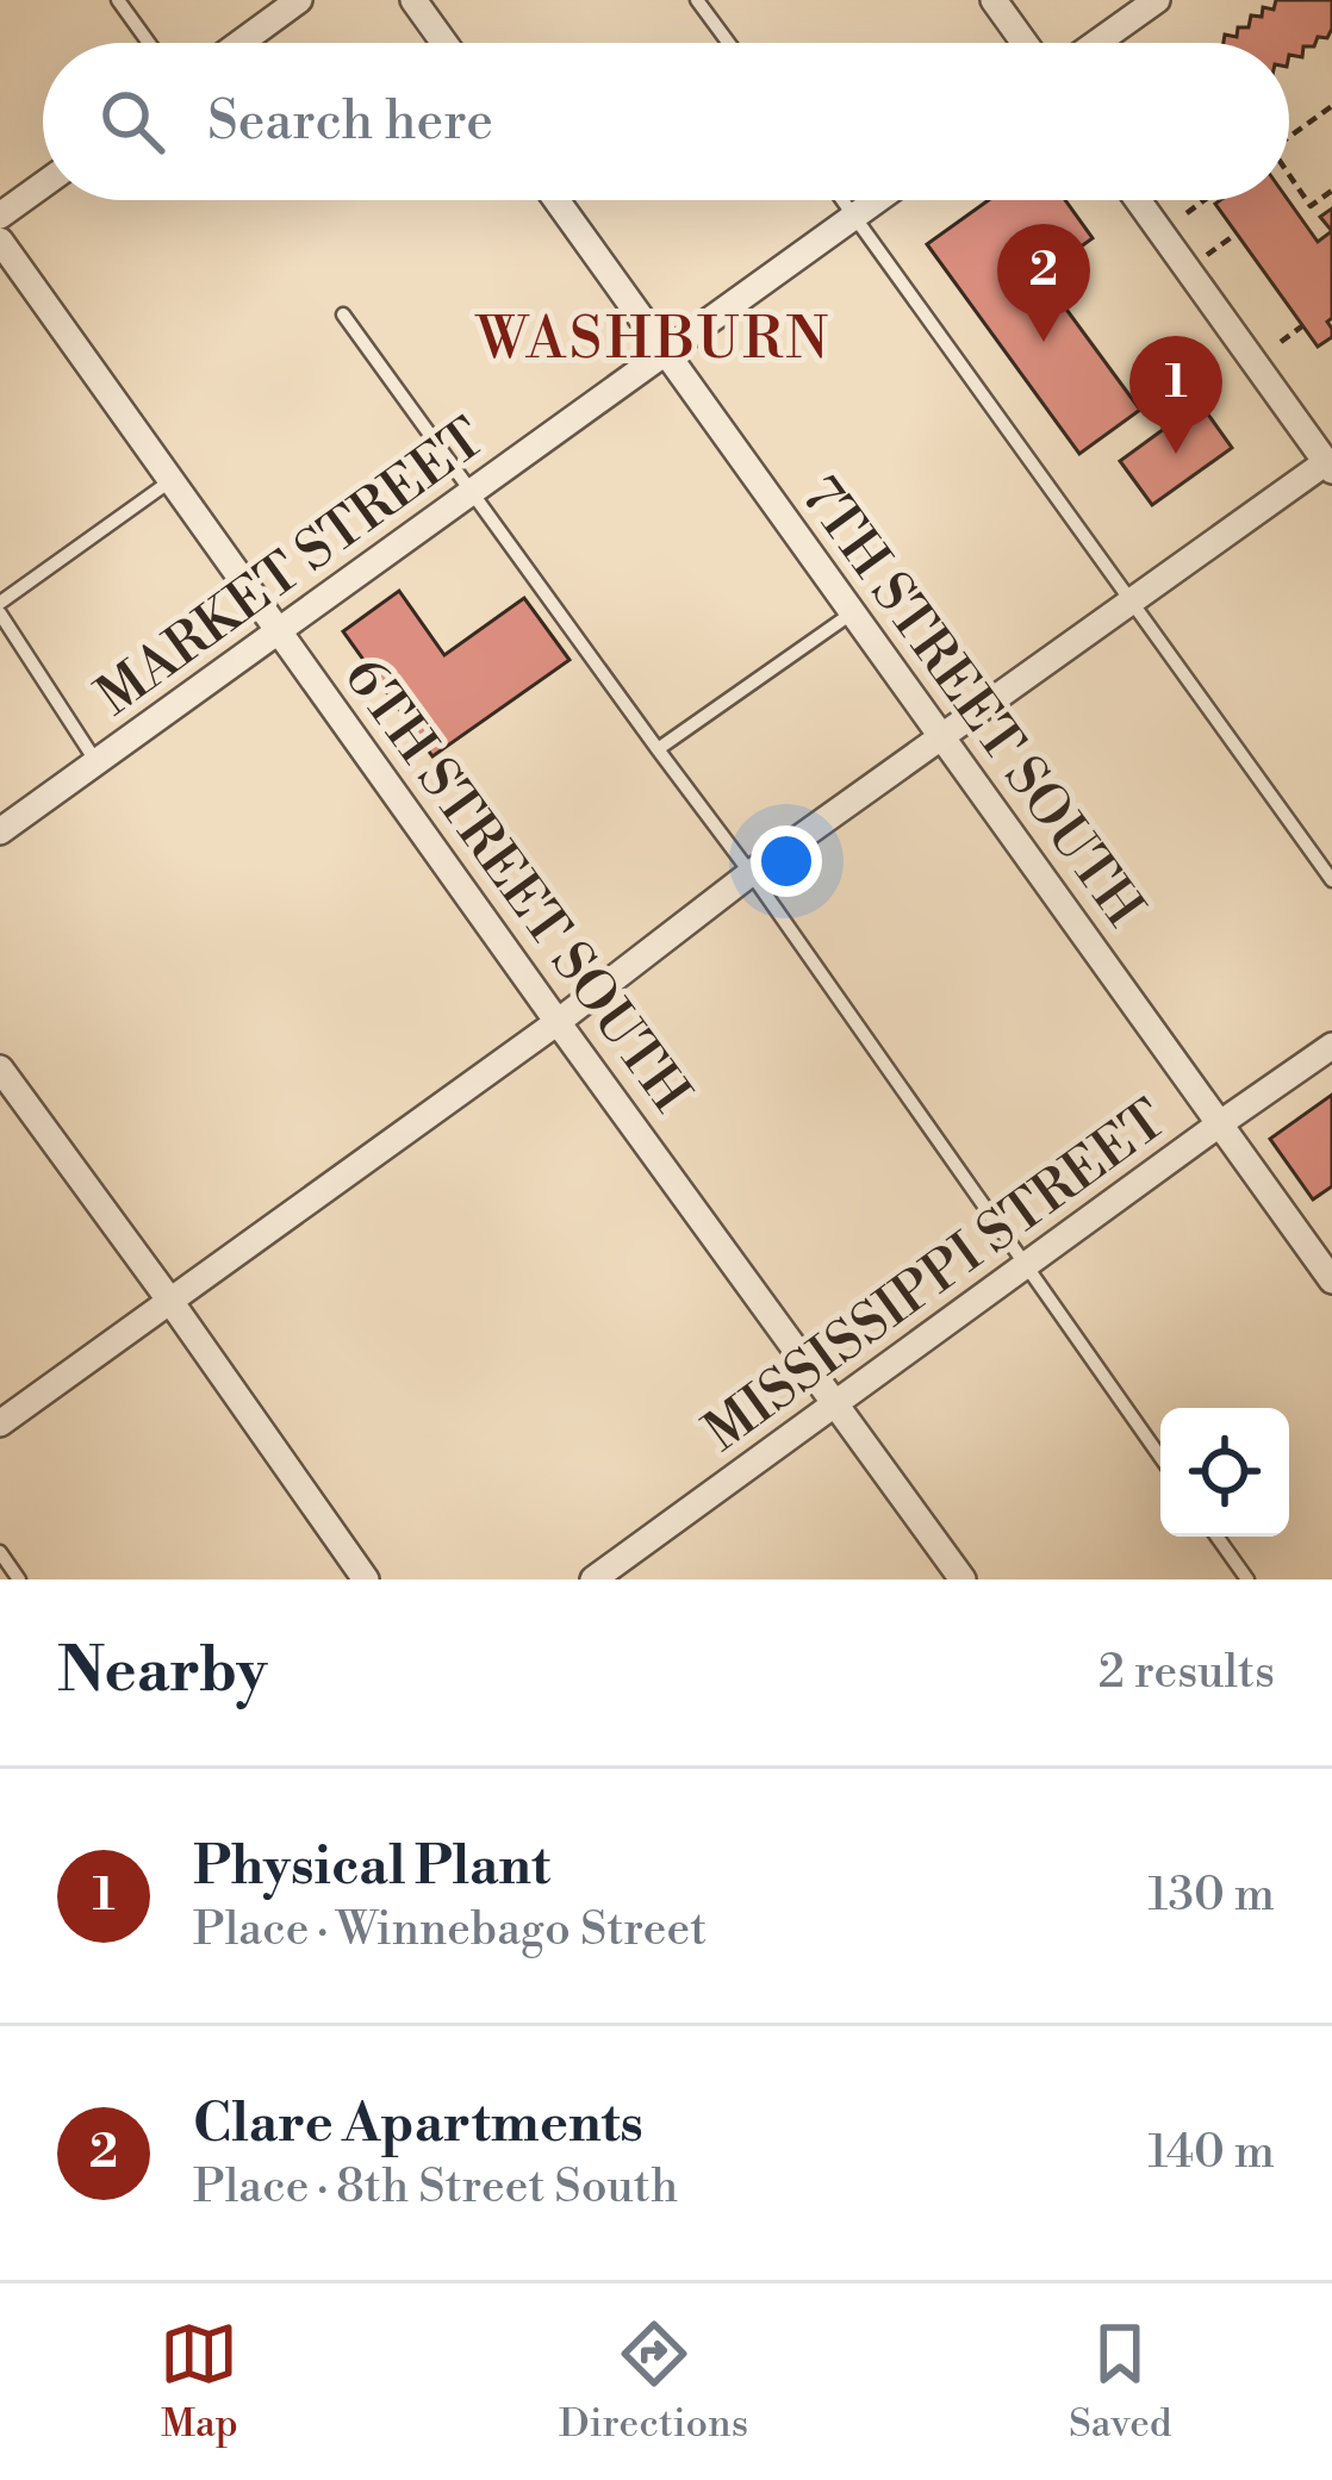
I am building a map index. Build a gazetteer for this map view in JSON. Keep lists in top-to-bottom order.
{
  "streets": {
    "street": [
      "MARKET STREET",
      "7TH STREET SOUTH",
      "6TH STREET SOUTH",
      "MISSISSIPPI STREET"
    ]
  },
  "crossings": [
    ["MARKET STREET", "7TH STREET SOUTH"],
    ["MARKET STREET", "6TH STREET SOUTH"],
    ["7TH STREET SOUTH", "MISSISSIPPI STREET"],
    ["6TH STREET SOUTH", "MISSISSIPPI STREET"]
  ],
  "districts": ["WASHBURN"],
  "page": {
    "search": "Search here",
    "pins": ["2", "1"],
    "heading": ["Nearby", "2 results"],
    "list": [
      {
        "mark": "1",
        "name": "Physical Plant",
        "note": "Place · Winnebago Street",
        "value": "130 m"
      },
      {
        "mark": "2",
        "name": "Clare Apartments",
        "note": "Place · 8th Street South",
        "value": "140 m"
      }
    ],
    "nav": ["Map", "Directions", "Saved"]
  }
}
